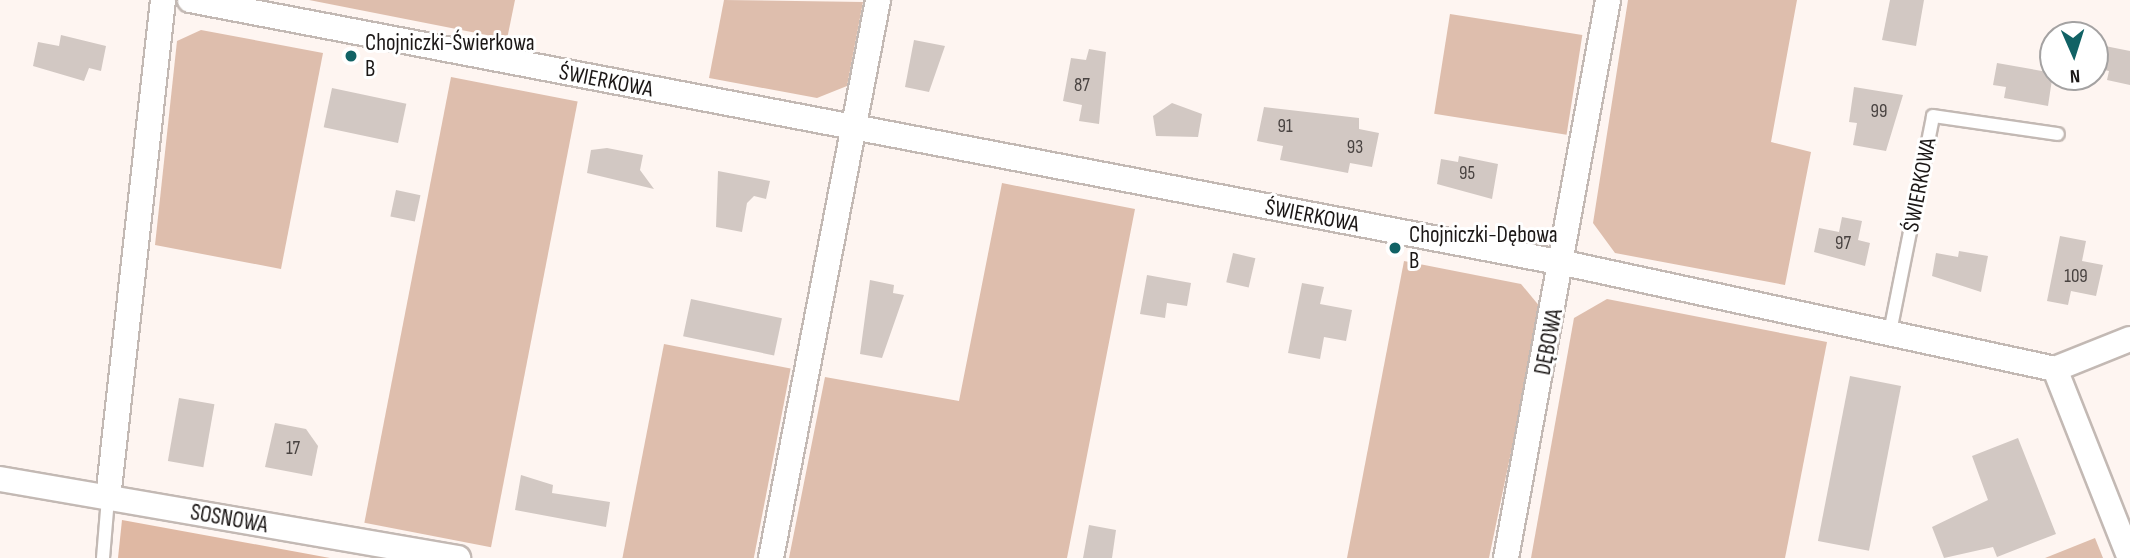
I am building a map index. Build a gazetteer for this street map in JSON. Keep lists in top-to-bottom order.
{
  "streets": {
    "street": ["ŚWIERKOWA", "DĘBOWA", "SOSNOWA"]
  },
  "crossings": [
    ["ŚWIERKOWA", "DĘBOWA"]
  ],
  "places": ["Chojniczki-Świerkowa B", "Chojniczki-Dębowa B"],
  "house_numbers": [
    "87",
    "99",
    "91",
    "93",
    "95",
    "97",
    "109",
    "17"
  ],
  "north": "bottom"
}
